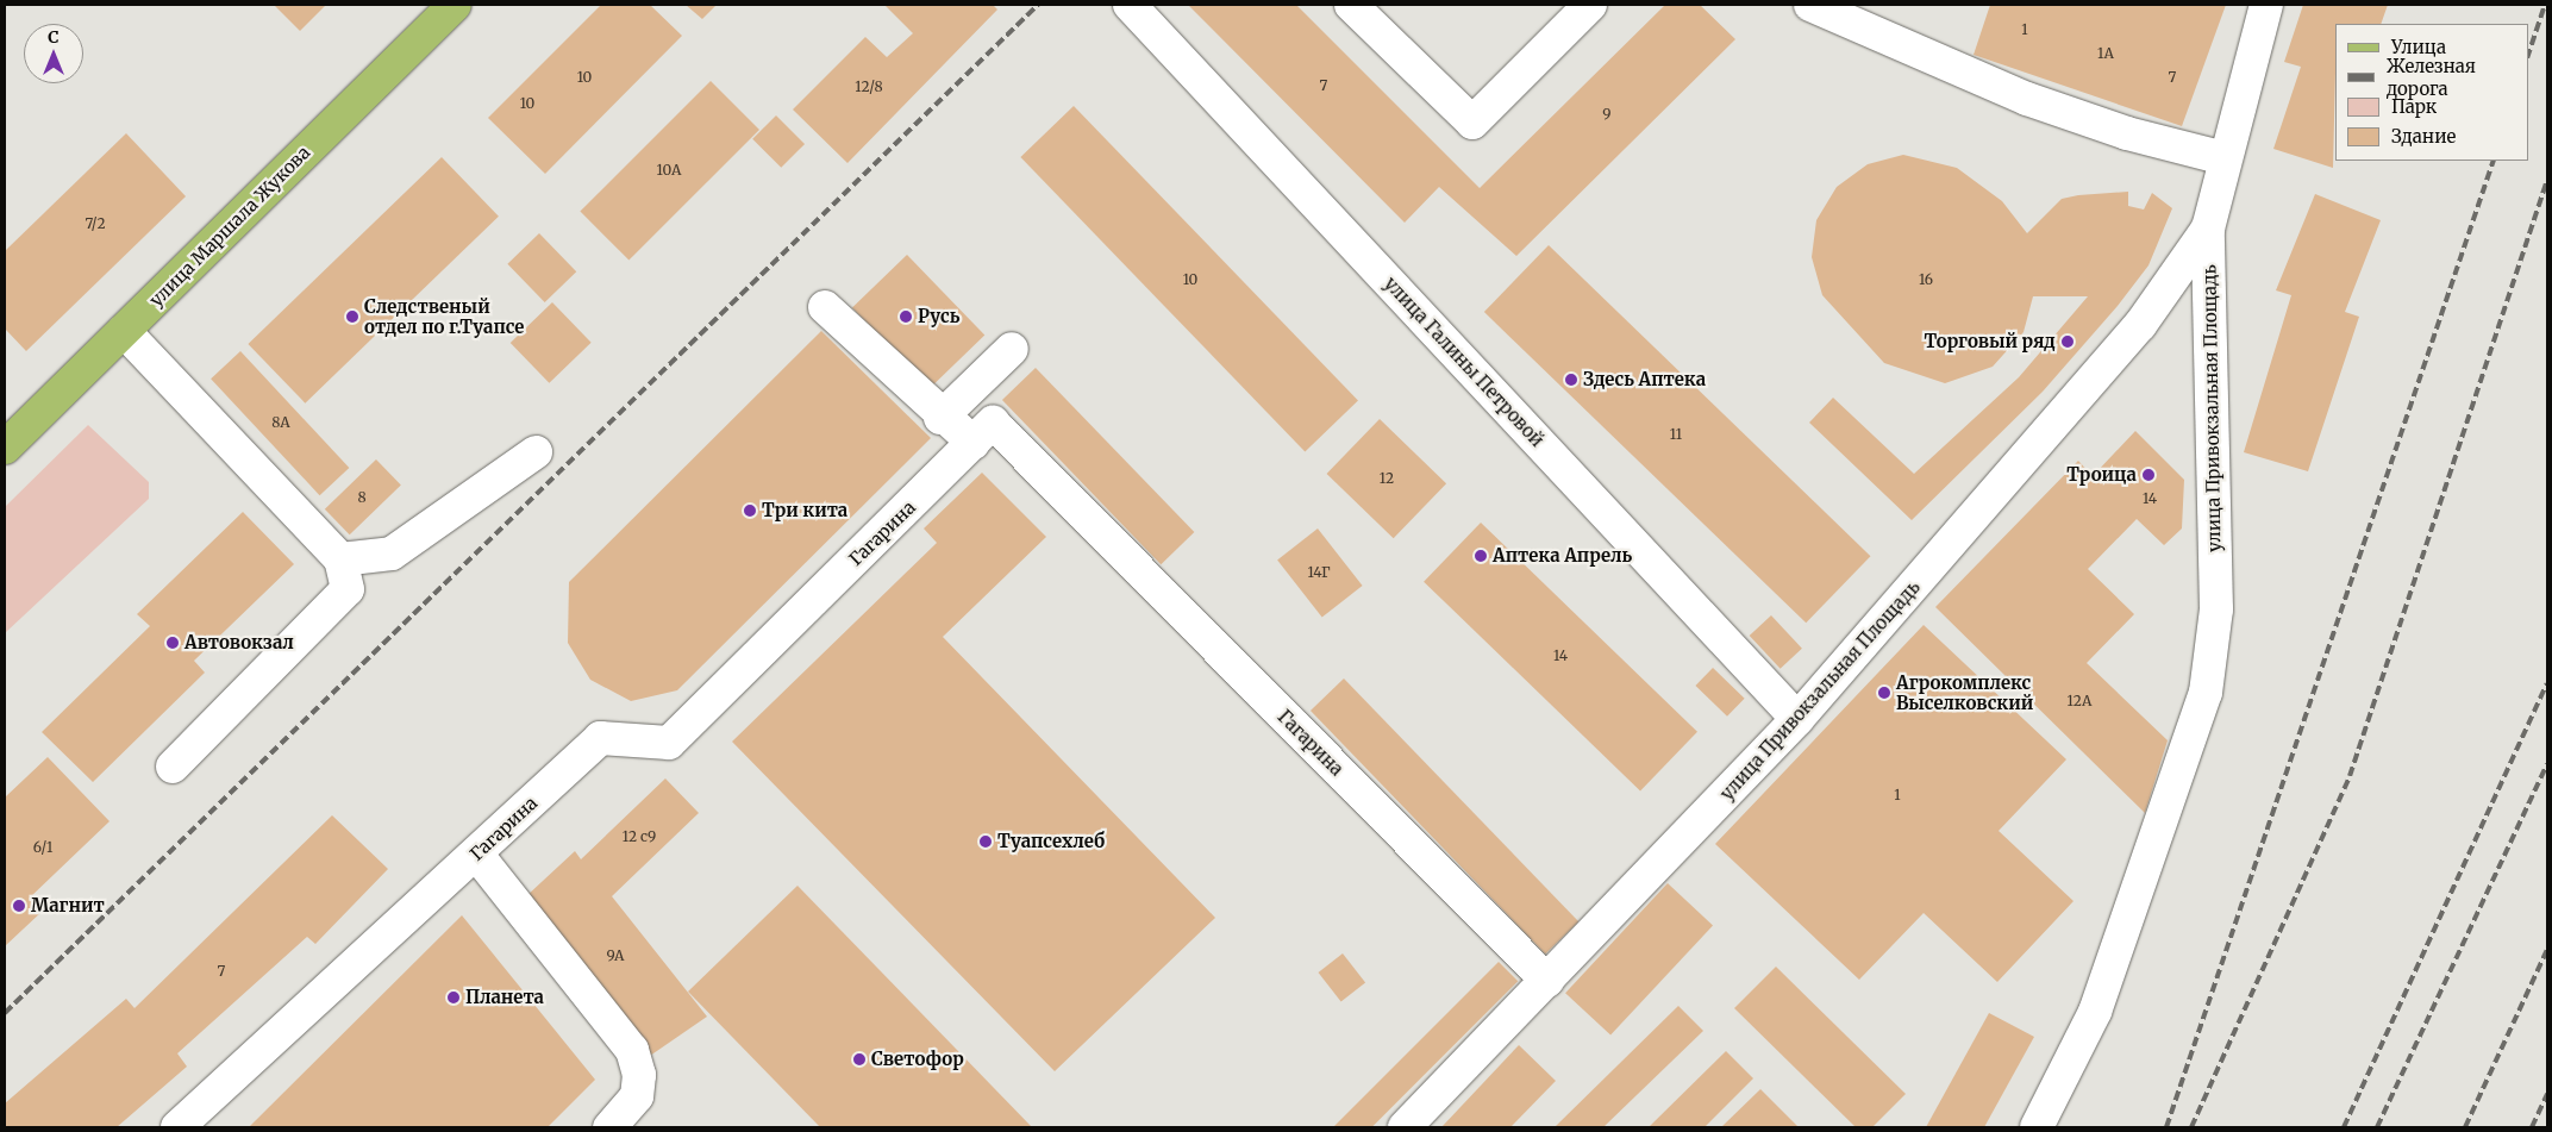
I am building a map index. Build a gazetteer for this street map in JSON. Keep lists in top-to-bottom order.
{
  "streets": {
    "main road": ["улица Маршала Жукова"],
    "street": ["улица Галины Петровой", "улица Привокзальная Площадь", "Гагарина"]
  },
  "crossings": [
    ["улица Галины Петровой", "улица Привокзальная Площадь"],
    ["улица Привокзальная Площадь", "Гагарина"]
  ],
  "places": [
    "Следственый отдел по г.Туапсе",
    "Русь",
    "Торговый ряд",
    "Здесь Аптека",
    "Троица",
    "Три кита",
    "Аптека Апрель",
    "Автовокзал",
    "Агрокомплекс Выселковский",
    "Туапсехлеб",
    "Магнит",
    "Планета",
    "Светофор"
  ],
  "house_numbers": [
    "1",
    "1А",
    "10",
    "7",
    "7",
    "12/8",
    "10",
    "9",
    "10А",
    "7/2",
    "10",
    "16",
    "8А",
    "11",
    "12",
    "8",
    "14",
    "14Г",
    "14",
    "12А",
    "1",
    "12 с9",
    "6/1",
    "9А",
    "7"
  ],
  "legend": [
    "Улица",
    "Железная дорога",
    "Парк",
    "Здание"
  ],
  "north": "top"
}
